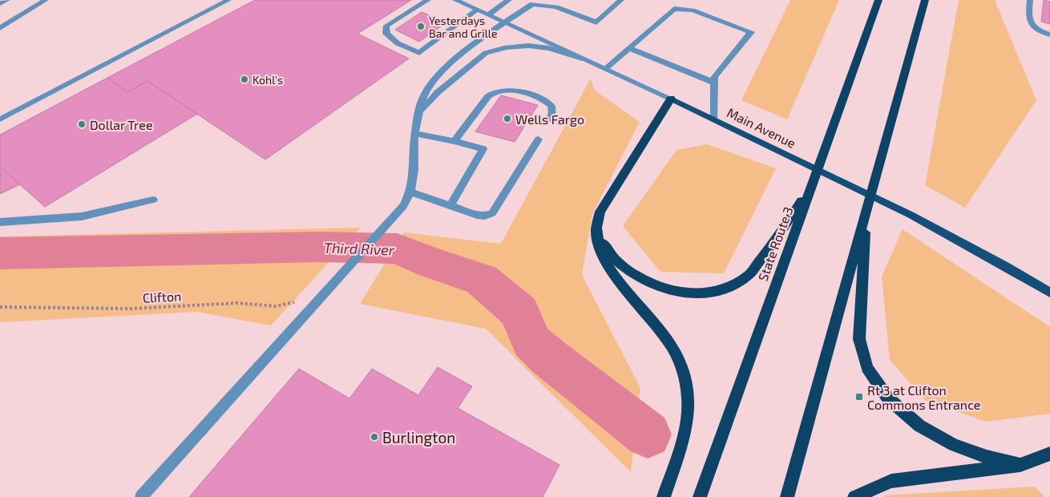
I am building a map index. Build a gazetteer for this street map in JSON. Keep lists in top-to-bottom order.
{
  "streets": {
    "highway": ["State Route 3"],
    "main road": ["Main Avenue"],
    "path": ["Clifton"]
  },
  "water": ["Third River"],
  "places": {
    "other": [
      "Yesterdays Bar and Grille",
      "Kohl's",
      "Wells Fargo",
      "Dollar Tree",
      "Burlington"
    ],
    "transit": ["Rt 3 at Clifton Commons Entrance"]
  }
}
